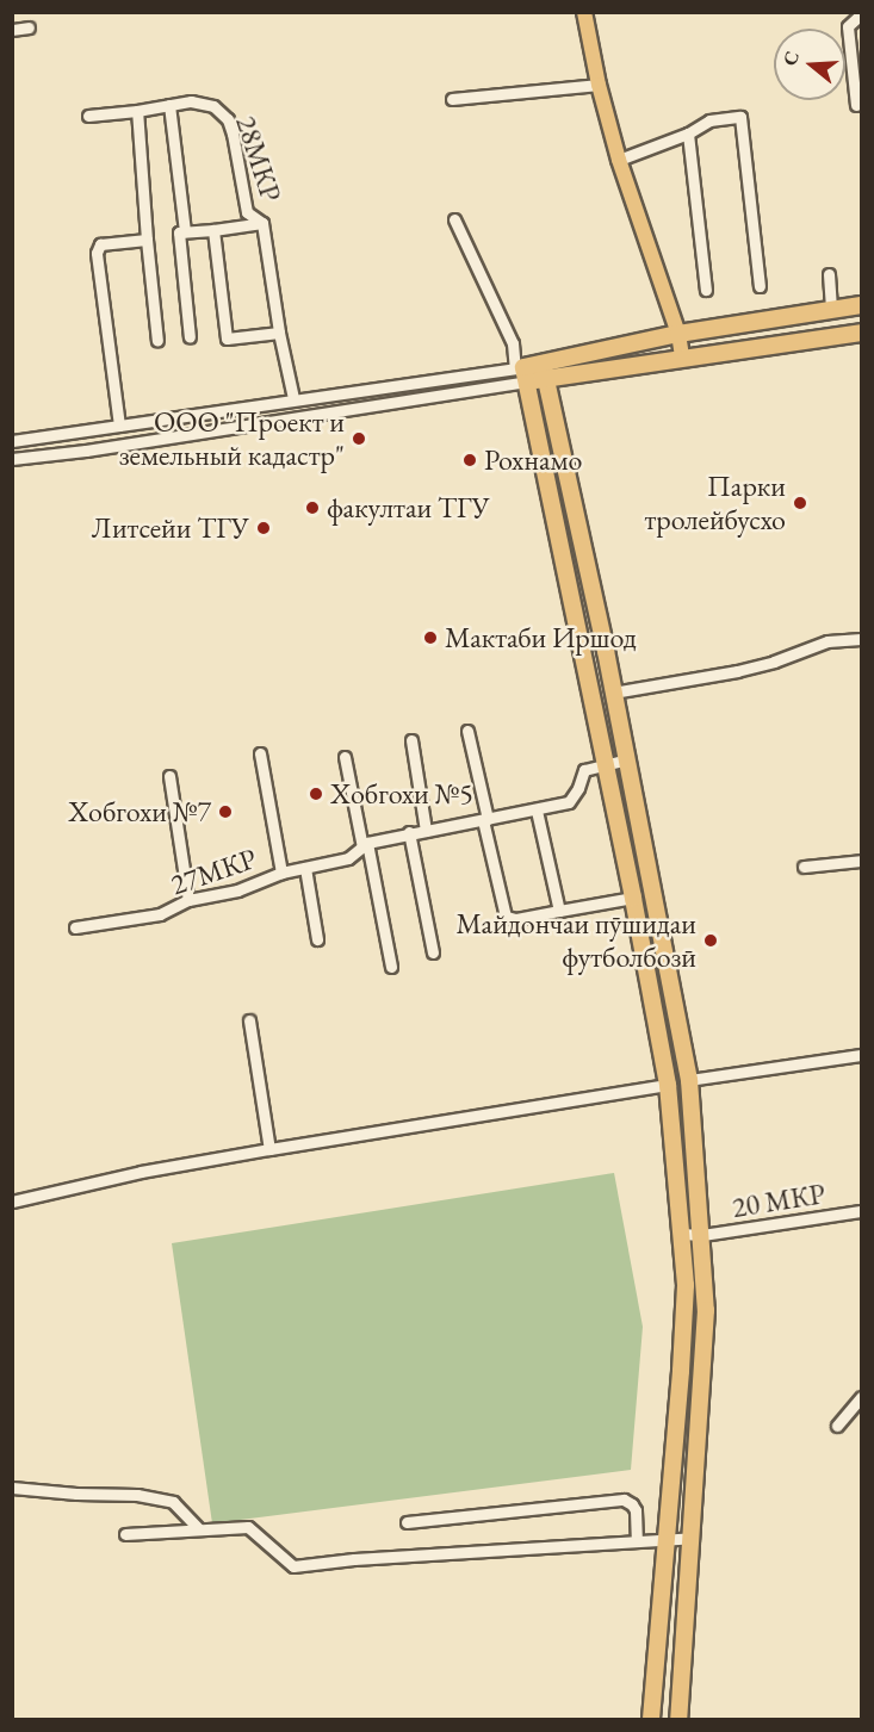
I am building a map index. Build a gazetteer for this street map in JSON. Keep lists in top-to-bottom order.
{
  "streets": {
    "street": ["28МКР", "27МКР", "20 МКР"]
  },
  "places": [
    "ООО \"Проект и земельный кадастр\"",
    "Рохнамо",
    "Парки тролейбусхо",
    "факултаи ТГУ",
    "Литсейи ТГУ",
    "Мактаби Иршод",
    "Хобгохи №5",
    "Хобгохи №7",
    "Майдончаи пӯшидаи футболбозӣ"
  ],
  "north": "left"
}
